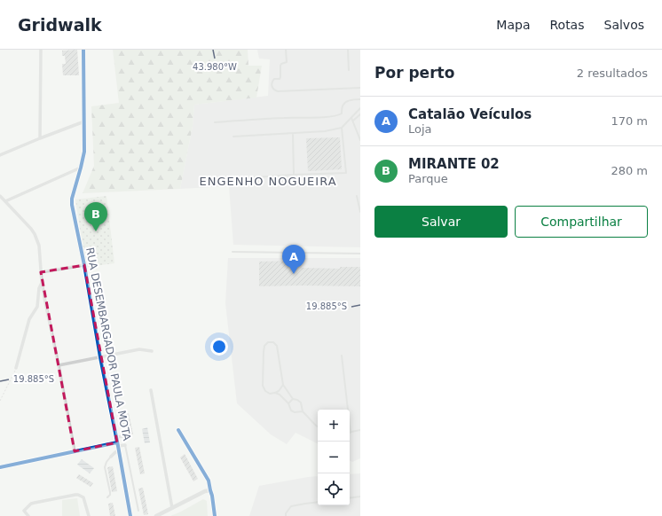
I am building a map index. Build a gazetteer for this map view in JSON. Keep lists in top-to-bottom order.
{
  "streets": {
    "street": ["RUA DESEMBARGADOR PAULA MOTA"]
  },
  "districts": ["ENGENHO NOGUEIRA"],
  "page": {
    "header": "Gridwalk",
    "nav": ["Mapa", "Rotas", "Salvos"],
    "heading": ["Por perto", "2 resultados"],
    "list": [
      {
        "mark": "A",
        "name": "Catalão Veículos",
        "note": "Loja",
        "value": "170 m"
      },
      {
        "mark": "B",
        "name": "MIRANTE 02",
        "note": "Parque",
        "value": "280 m"
      }
    ],
    "buttons": ["Salvar", "Compartilhar"],
    "pins": ["B", "A"],
    "map_buttons": ["+", "−"]
  },
  "coordinates": ["43.980°W", "19.885°S"]
}
